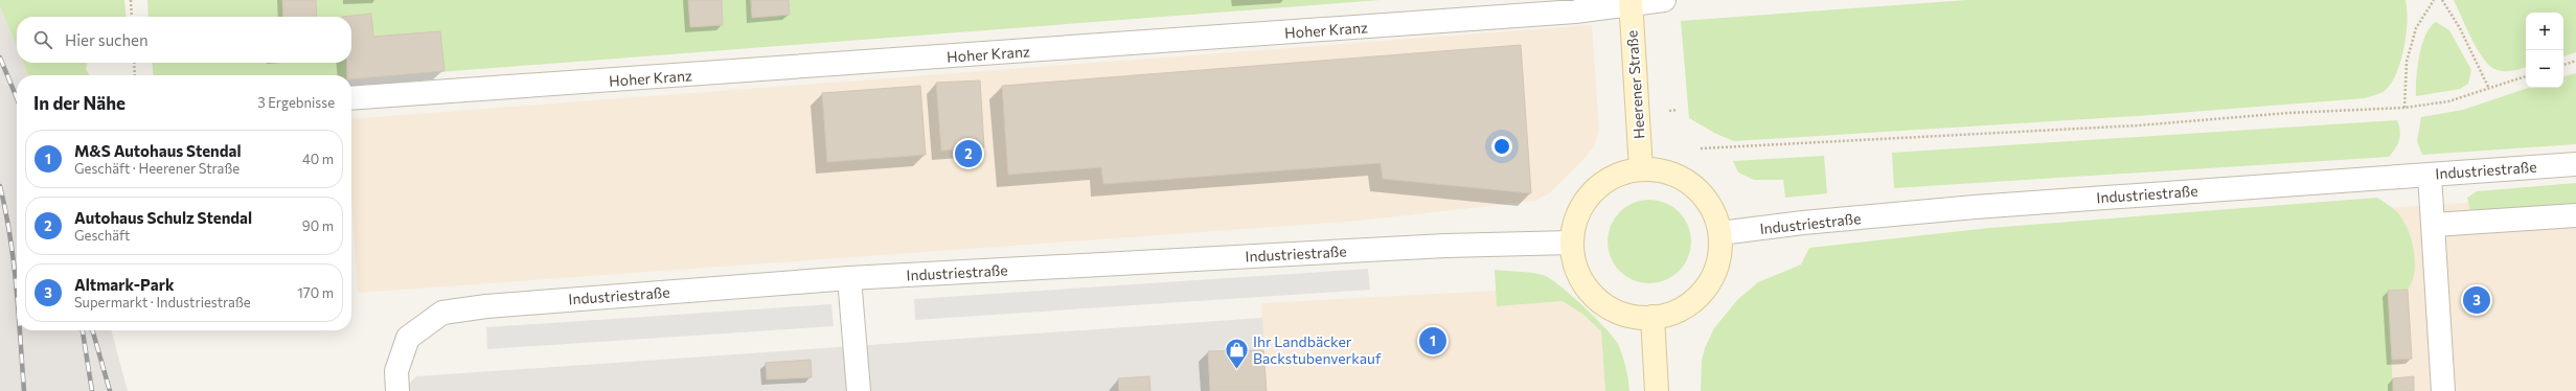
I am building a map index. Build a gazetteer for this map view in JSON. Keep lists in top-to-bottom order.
{
  "streets": {
    "main road": ["Heerener Straße"],
    "street": ["Hoher Kranz", "Industriestraße"]
  },
  "crossings": [
    ["Hoher Kranz", "Heerener Straße"],
    ["Heerener Straße", "Industriestraße"]
  ],
  "places": {
    "shop": ["Ihr Landbäcker Backstubenverkauf"]
  },
  "page": {
    "map_buttons": ["+", "−"],
    "search": "Hier suchen",
    "heading": ["In der Nähe", "3 Ergebnisse"],
    "list": [
      {
        "mark": "1",
        "name": "M&S Autohaus Stendal",
        "note": "Geschäft · Heerener Straße",
        "value": "40 m"
      },
      {
        "mark": "2",
        "name": "Autohaus Schulz Stendal",
        "note": "Geschäft",
        "value": "90 m"
      },
      {
        "mark": "3",
        "name": "Altmark-Park",
        "note": "Supermarkt · Industriestraße",
        "value": "170 m"
      }
    ],
    "pins": ["2", "3", "1"]
  }
}
